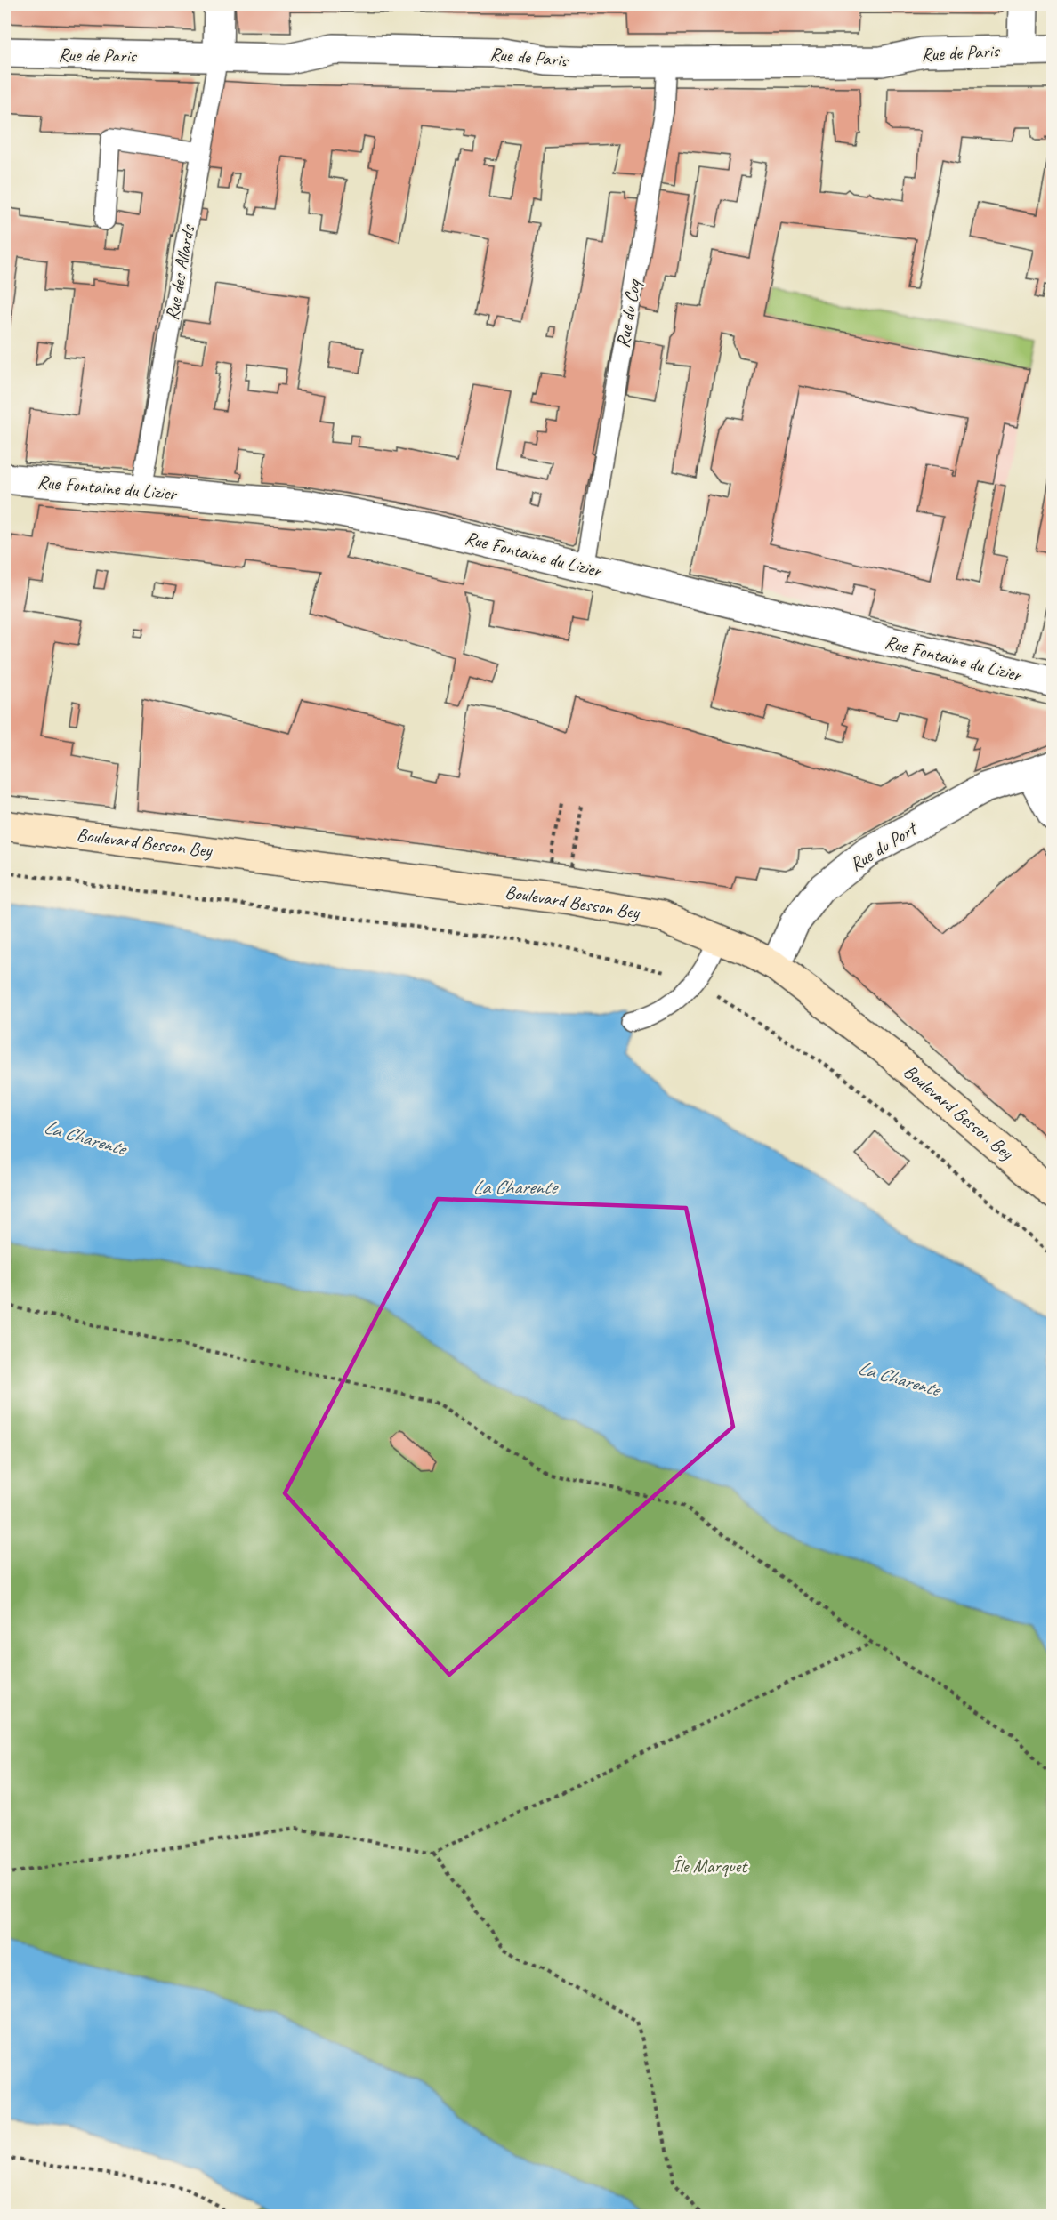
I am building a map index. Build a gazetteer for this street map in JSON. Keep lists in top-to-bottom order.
{
  "streets": {
    "main road": ["Boulevard Besson Bey"],
    "street": ["Rue de Paris", "Rue Fontaine du Lizier", "Rue du Port"],
    "lane": ["Rue des Allards", "Rue du Coq"]
  },
  "crossings": [
    ["Rue de Paris", "Rue des Allards"],
    ["Rue de Paris", "Rue du Coq"],
    ["Rue des Allards", "Rue Fontaine du Lizier"],
    ["Rue du Coq", "Rue Fontaine du Lizier"],
    ["Boulevard Besson Bey", "Rue du Port"]
  ],
  "water": ["La Charente"],
  "parks": ["Île Marquet"]
}
